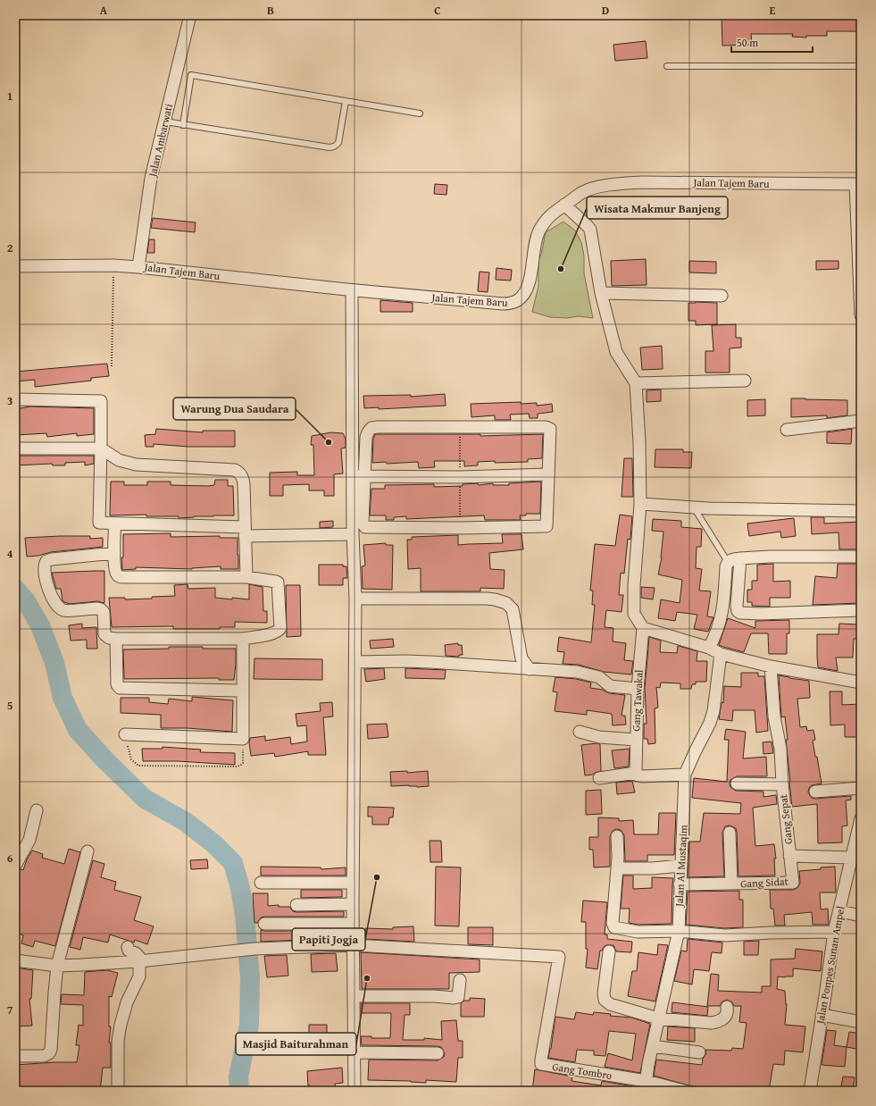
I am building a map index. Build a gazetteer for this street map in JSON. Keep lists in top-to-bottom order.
{
  "streets": {
    "street": [
      "Jalan Ambarwati",
      "Jalan Tajem Baru",
      "Gang Tawakal",
      "Gang Sepat",
      "Jalan Al Mustaqim",
      "Gang Sidat",
      "Jalan Ponpes Sunan Ampel",
      "Gang Tombro"
    ]
  },
  "crossings": [
    ["Jalan Ambarwati", "Jalan Tajem Baru"],
    ["Gang Sepat", "Gang Sidat"],
    ["Jalan Al Mustaqim", "Gang Sidat"],
    ["Jalan Al Mustaqim", "Gang Tombro"]
  ],
  "places": [
    "Wisata Makmur Banjeng",
    "Warung Dua Saudara",
    "Papiti Jogja",
    "Masjid Baiturahman"
  ],
  "scale_bar": "50 m",
  "grid": {
    "columns": [
      "A",
      "B",
      "C",
      "D",
      "E"
    ],
    "rows": [
      "1",
      "2",
      "3",
      "4",
      "5",
      "6",
      "7"
    ]
  }
}
